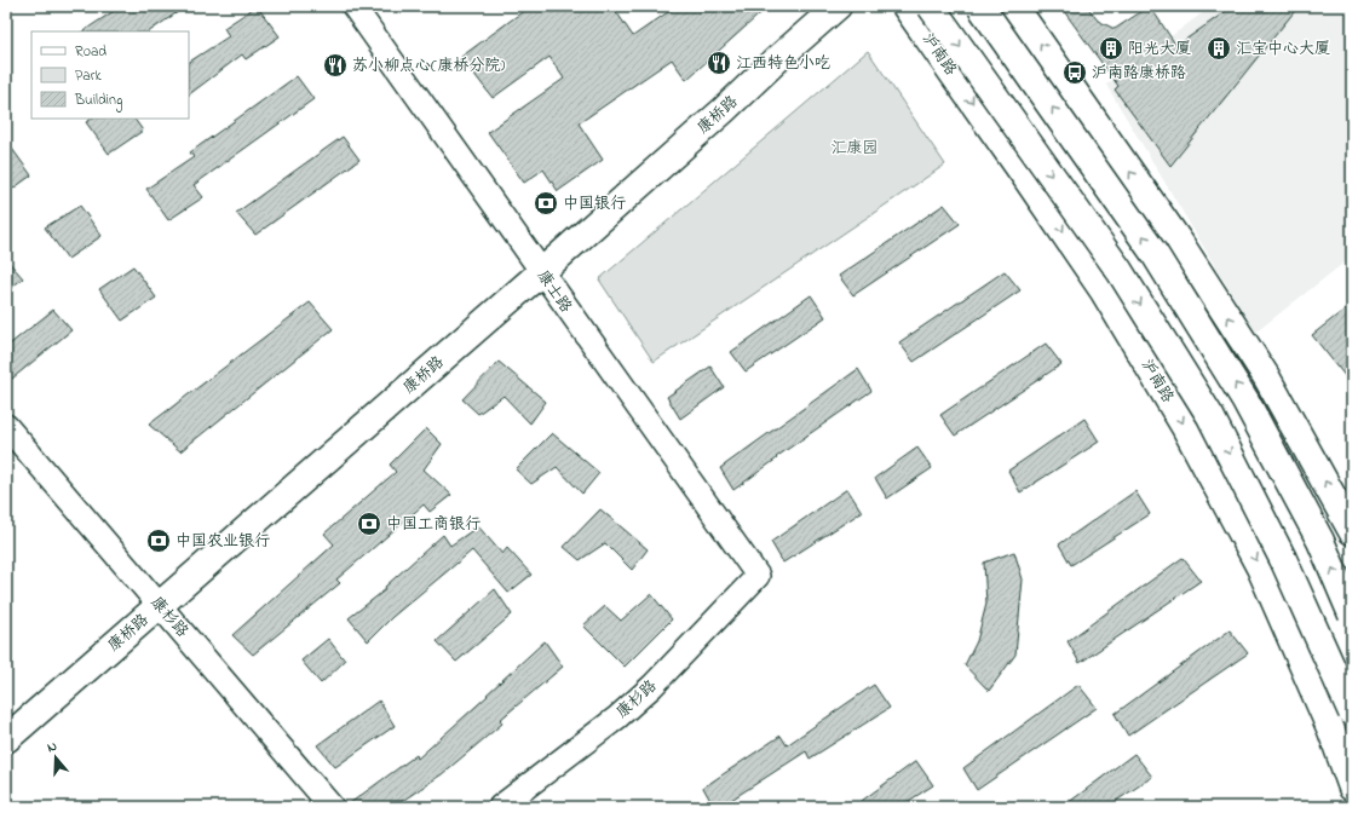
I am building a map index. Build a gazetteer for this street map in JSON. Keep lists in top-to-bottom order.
{
  "streets": {
    "main road": ["沪南路", "康桥路"],
    "street": ["康士路", "康杉路"]
  },
  "crossings": [
    ["康桥路", "康士路"],
    ["康桥路", "康杉路"],
    ["康士路", "康杉路"]
  ],
  "parks": ["汇康园"],
  "places": {
    "building": ["阳光大厦", "汇宝中心大厦"],
    "restaurant": ["江西特色小吃", "苏小柳点心(康桥分院)"],
    "bus stop": ["沪南路康桥路"],
    "bank": ["中国银行", "中国工商银行", "中国农业银行"]
  },
  "legend": ["Road", "Park", "Building"],
  "north": "top"
}
